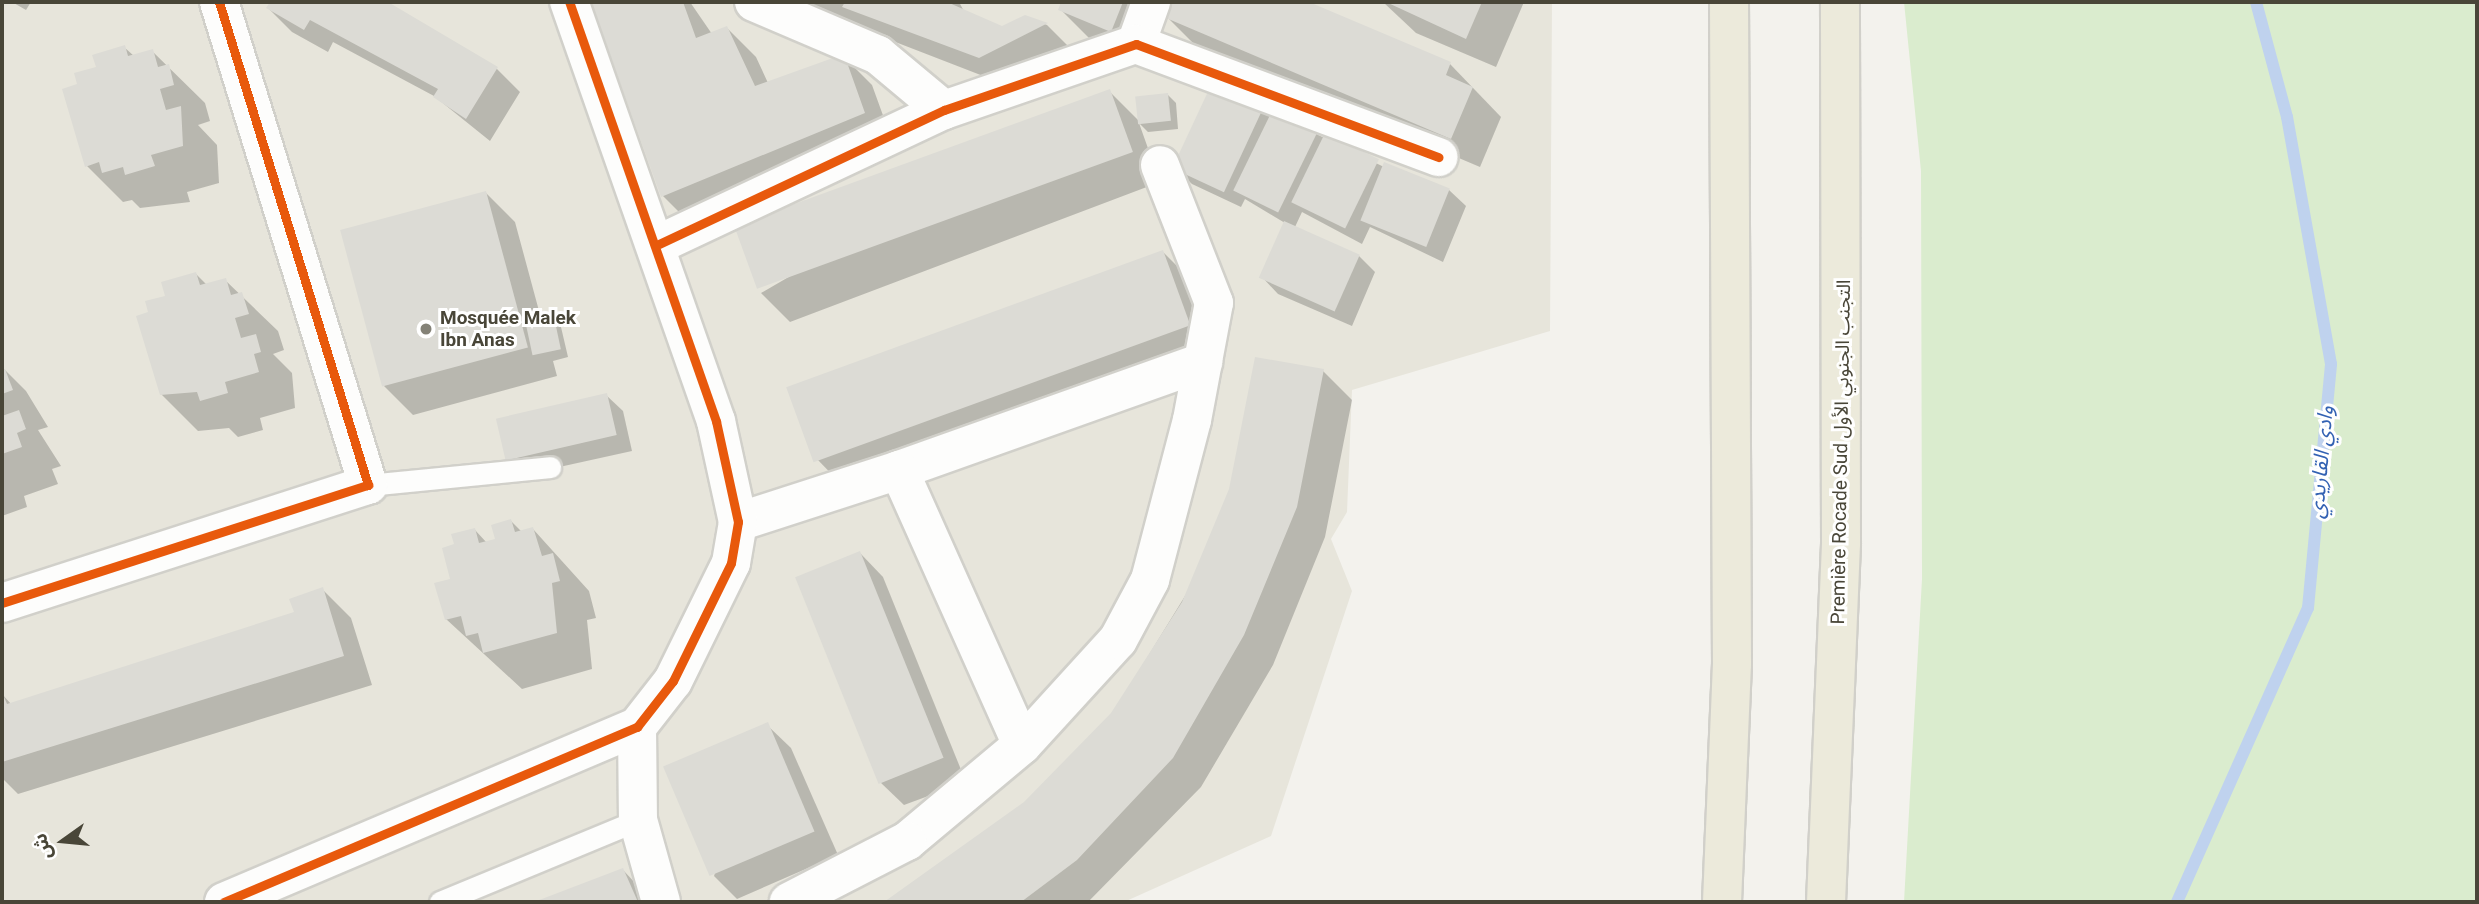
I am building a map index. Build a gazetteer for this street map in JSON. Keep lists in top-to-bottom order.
{
  "streets": {
    "highway": ["Première Rocade Sud التجنب الجنوبي الأول"]
  },
  "water": ["وادي القاريدي"],
  "places": ["Mosquée Malek Ibn Anas"],
  "north": "left"
}
